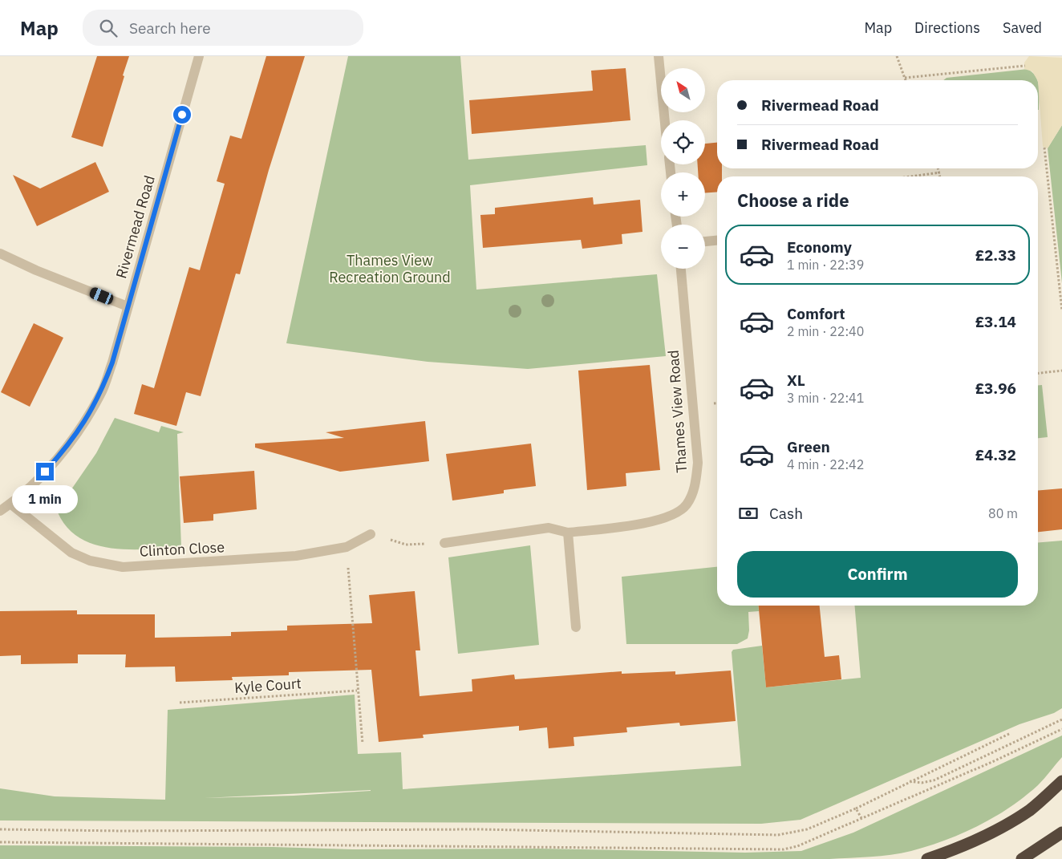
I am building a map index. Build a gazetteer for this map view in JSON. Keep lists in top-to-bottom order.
{
  "streets": {
    "street": ["Rivermead Road", "Thames View Road", "Clinton Close"],
    "path": ["Kyle Court"]
  },
  "crossings": [
    ["Rivermead Road", "Clinton Close"]
  ],
  "parks": ["Thames View Recreation Ground"],
  "north": "top left",
  "page": {
    "header": "Map",
    "search": "Search here",
    "nav": ["Map", "Directions", "Saved"],
    "map_buttons": ["+", "−"],
    "banner": ["Rivermead Road", "Rivermead Road"],
    "heading": "Choose a ride",
    "list": [
      {
        "name": "Economy",
        "note": "1 min · 22:39",
        "value": "£2.33"
      },
      {
        "name": "Comfort",
        "note": "2 min · 22:40",
        "value": "£3.14"
      },
      {
        "name": "XL",
        "note": "3 min · 22:41",
        "value": "£3.96"
      },
      {
        "name": "Green",
        "note": "4 min · 22:42",
        "value": "£4.32"
      }
    ],
    "bubble": "1 min",
    "pay": ["Cash", "80 m"],
    "buttons": "Confirm"
  }
}
